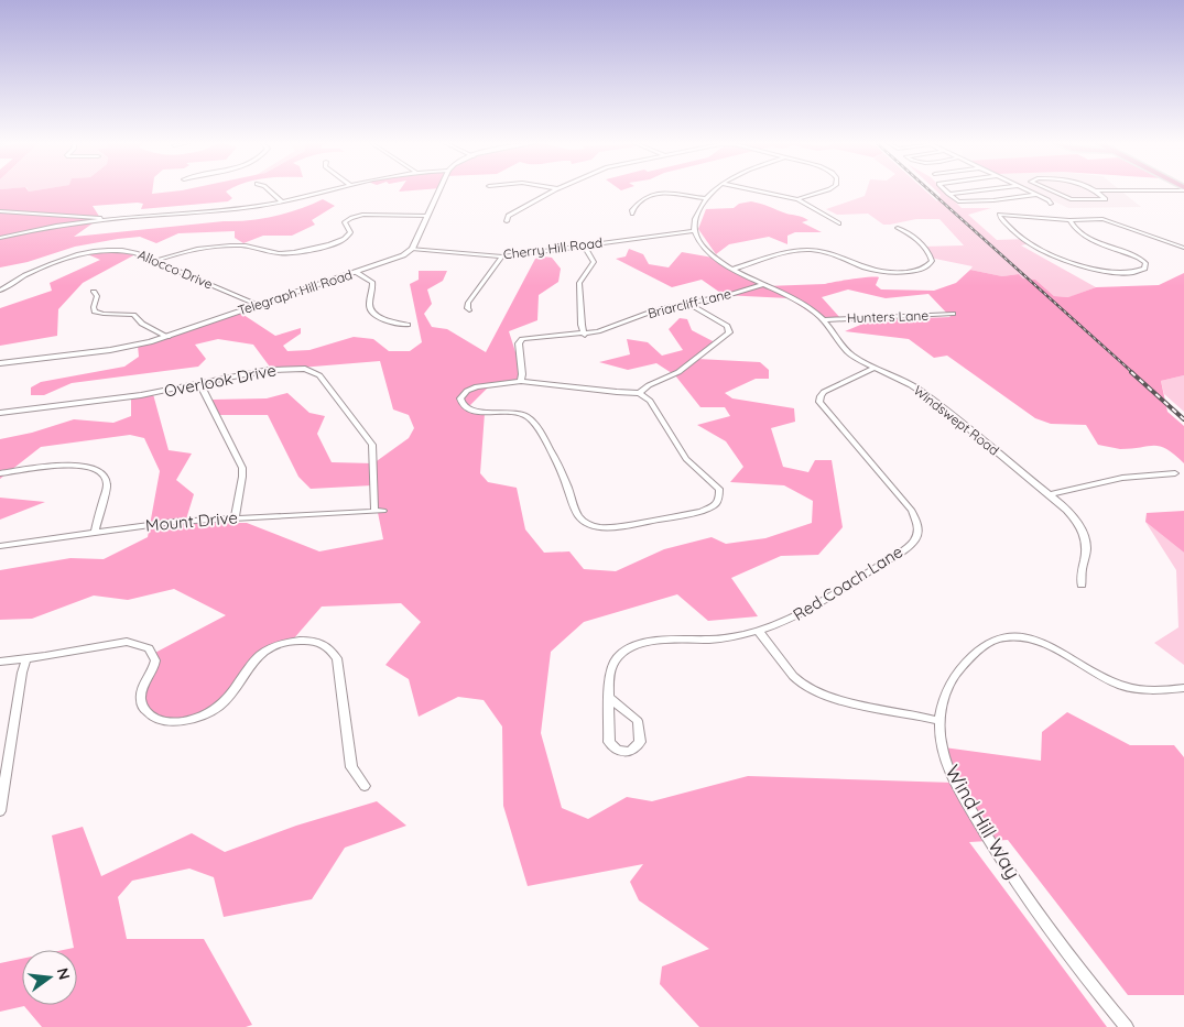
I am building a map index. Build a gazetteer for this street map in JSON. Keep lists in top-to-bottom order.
{
  "streets": {
    "street": [
      "Cherry Hill Road",
      "Allocco Drive",
      "Telegraph Hill Road",
      "Briarcliff Lane",
      "Hunters Lane",
      "Overlook Drive",
      "Windswept Road",
      "Mount Drive",
      "Red Coach Lane",
      "Wind Hill Way"
    ]
  },
  "crossings": [
    ["Cherry Hill Road", "Telegraph Hill Road"],
    ["Cherry Hill Road", "Windswept Road"],
    ["Allocco Drive", "Telegraph Hill Road"],
    ["Briarcliff Lane", "Windswept Road"],
    ["Hunters Lane", "Windswept Road"],
    ["Overlook Drive", "Mount Drive"],
    ["Windswept Road", "Red Coach Lane"]
  ],
  "north": "right"
}
